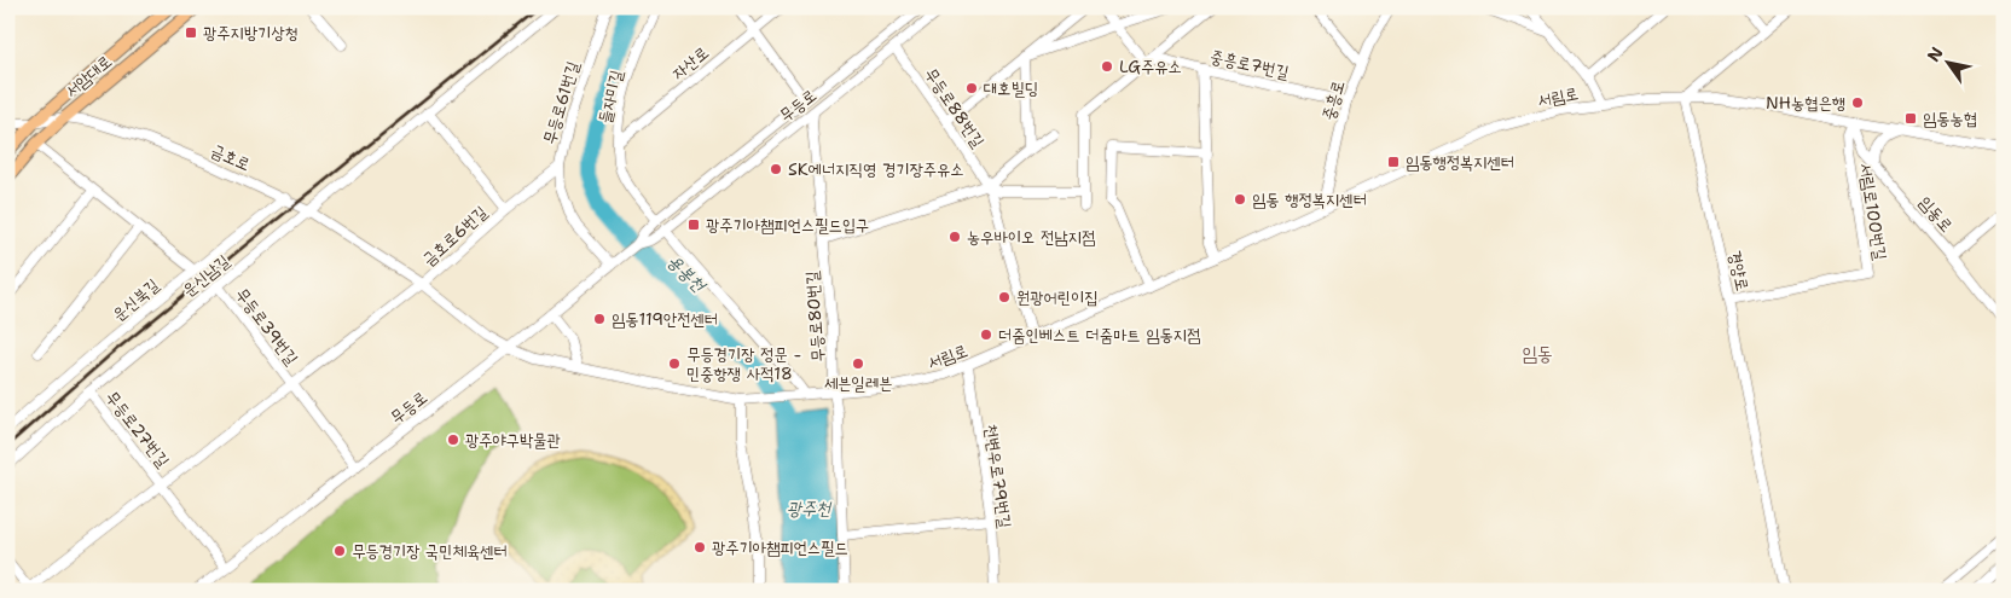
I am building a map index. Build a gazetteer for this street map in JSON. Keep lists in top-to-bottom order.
{
  "streets": {
    "main road": ["서암대로"],
    "street": [
      "자산로",
      "중흥로7번길",
      "들자미길",
      "서림로",
      "중흥로",
      "무등로61번길",
      "무등로",
      "무등로88번길",
      "금호로",
      "서림로100번길",
      "임동로",
      "금호로6번길",
      "경양로",
      "운신남길",
      "운신북길",
      "무등로80번길",
      "무등로39번길",
      "무등로27번길",
      "천변우로79번길"
    ]
  },
  "crossings": [
    ["자산로", "들자미길"],
    ["중흥로7번길", "중흥로"],
    ["서암대로", "금호로"],
    ["들자미길", "무등로"],
    ["서림로", "중흥로"],
    ["서림로", "무등로"],
    ["서림로", "무등로88번길"],
    ["서림로", "금호로"],
    ["서림로", "서림로100번길"],
    ["서림로", "임동로"],
    ["서림로", "경양로"],
    ["서림로", "무등로80번길"],
    ["서림로", "천변우로79번길"],
    ["무등로61번길", "무등로"],
    ["무등로61번길", "금호로6번길"],
    ["무등로", "무등로88번길"],
    ["무등로", "금호로"],
    ["무등로", "무등로80번길"],
    ["무등로", "무등로39번길"],
    ["무등로", "무등로27번길"],
    ["금호로", "금호로6번길"],
    ["금호로", "운신남길"],
    ["금호로", "운신북길"],
    ["금호로", "무등로39번길"],
    ["서림로100번길", "임동로"],
    ["서림로100번길", "경양로"],
    ["금호로6번길", "운신남길"],
    ["금호로6번길", "무등로39번길"],
    ["운신남길", "무등로39번길"],
    ["운신남길", "무등로27번길"],
    ["무등로39번길", "무등로27번길"]
  ],
  "districts": ["임동"],
  "water": ["용봉천", "광주천"],
  "places": {
    "transit": [
      "광주지방기상청",
      "임동농협",
      "임동행정복지센터",
      "광주기아챔피언스필드입구"
    ],
    "other": [
      "LG주유소",
      "대호빌딩",
      "NH농협은행",
      "SK에너지직영 경기장주유소",
      "임동 행정복지센터",
      "농우바이오 전남지점",
      "원광어린이집",
      "임동119안전센터",
      "더줌인베스트 더줌마트 임동지점",
      "무등경기장 정문 - 민중항쟁 사적18",
      "세븐일레븐",
      "광주야구박물관",
      "광주기아챔피언스필드",
      "무등경기장 국민체육센터"
    ]
  },
  "north": "top left"
}
